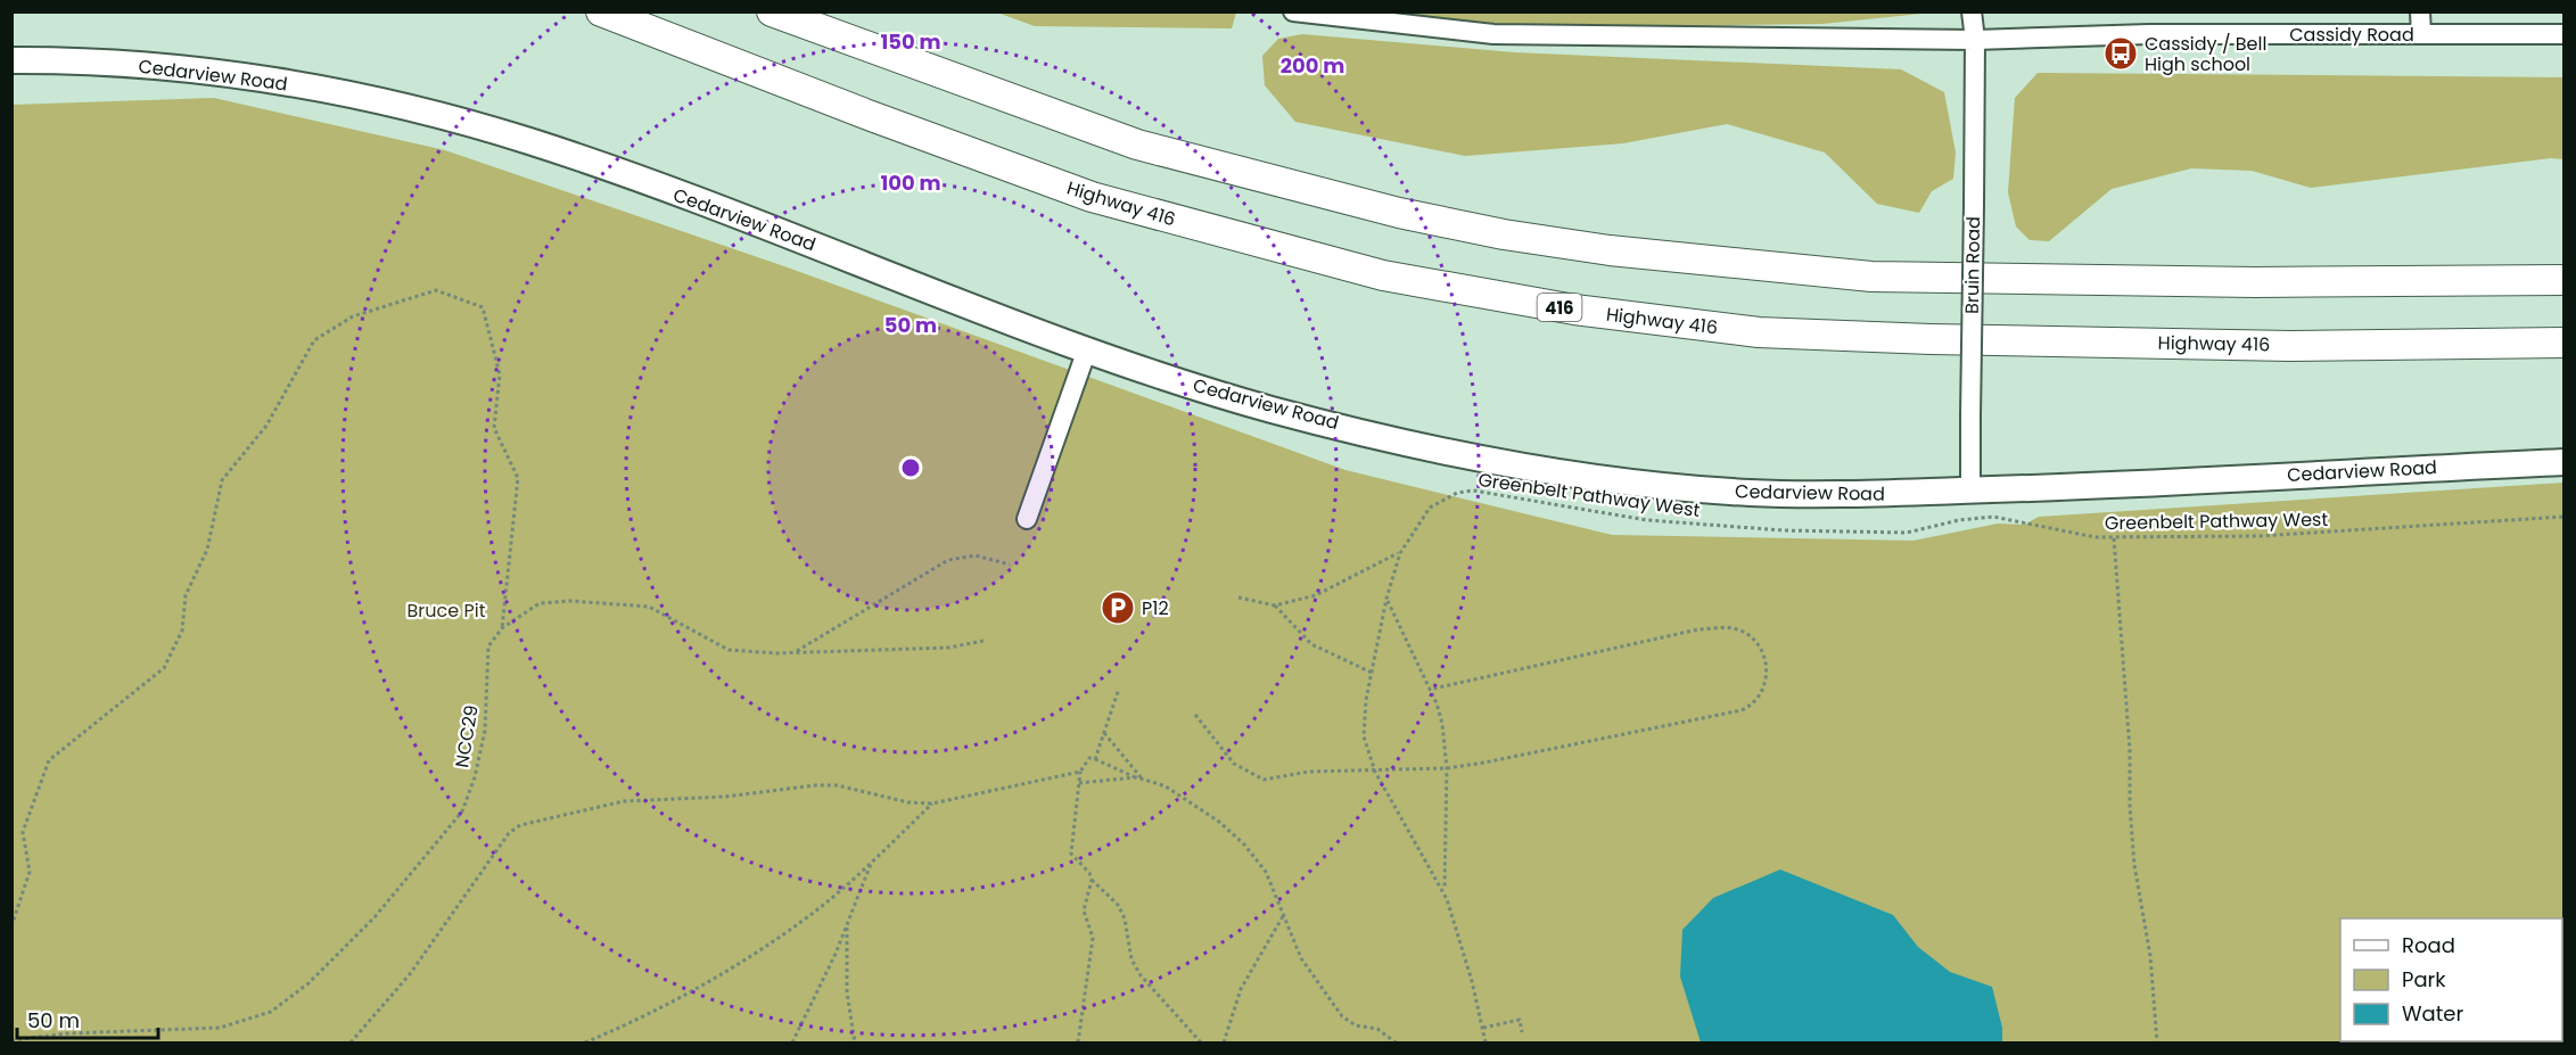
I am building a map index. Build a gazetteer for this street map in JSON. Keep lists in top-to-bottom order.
{
  "streets": {
    "highway": ["Highway 416", "416"],
    "main road": ["Cedarview Road"],
    "street": ["Cassidy Road", "Bruin Road"],
    "path": ["Greenbelt Pathway West", "NCC29"]
  },
  "crossings": [
    ["Cassidy Road", "Bruin Road"],
    ["Cedarview Road", "Bruin Road"]
  ],
  "parks": ["Bruce Pit"],
  "places": {
    "bus stop": ["Cassidy / Bell High school"],
    "parking": ["P12"]
  },
  "legend": ["Road", "Park", "Water"],
  "scale_bar": "50 m",
  "rings": [
    "150 m",
    "200 m",
    "100 m",
    "50 m"
  ]
}
